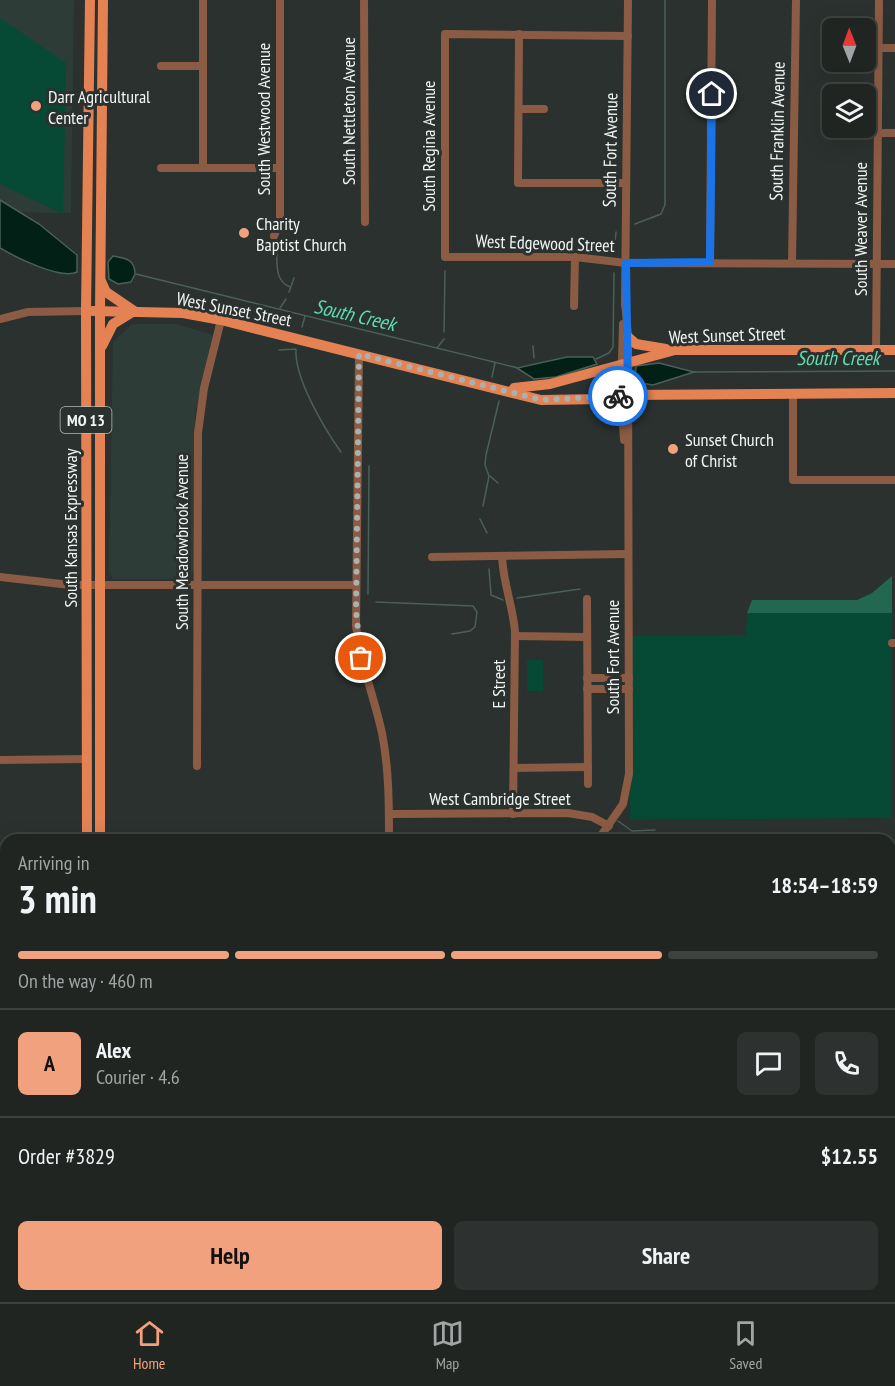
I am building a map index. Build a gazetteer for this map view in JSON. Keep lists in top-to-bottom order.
{
  "streets": {
    "main road": ["West Sunset Street", "MO 13", "South Kansas Expressway"],
    "street": [
      "South Nettleton Avenue",
      "South Westwood Avenue",
      "South Franklin Avenue",
      "South Regina Avenue",
      "South Fort Avenue",
      "South Weaver Avenue",
      "West Edgewood Street",
      "South Meadowbrook Avenue",
      "E Street",
      "West Cambridge Street"
    ]
  },
  "crossings": [
    ["South Franklin Avenue", "West Edgewood Street"],
    ["South Regina Avenue", "West Edgewood Street"],
    ["South Fort Avenue", "West Edgewood Street"],
    ["South Fort Avenue", "West Sunset Street"],
    ["South Fort Avenue", "West Cambridge Street"],
    ["South Weaver Avenue", "West Edgewood Street"],
    ["South Weaver Avenue", "West Sunset Street"],
    ["West Sunset Street", "South Kansas Expressway"],
    ["West Sunset Street", "South Meadowbrook Avenue"],
    ["E Street", "West Cambridge Street"]
  ],
  "water": ["South Creek"],
  "places": ["Darr Agricultural Center", "Charity Baptist Church", "Sunset Church of Christ"],
  "north": "top",
  "page": {
    "heading": ["3 min", "Arriving in", "18:54–18:59"],
    "panel": [
      "Alex",
      "Courier · 4.6",
      "Order #3829",
      "$12.55"
    ],
    "bar": "On the way · 460 m",
    "round": "A",
    "buttons": ["Help", "Share"],
    "tabs": ["Home", "Map", "Saved"]
  }
}
